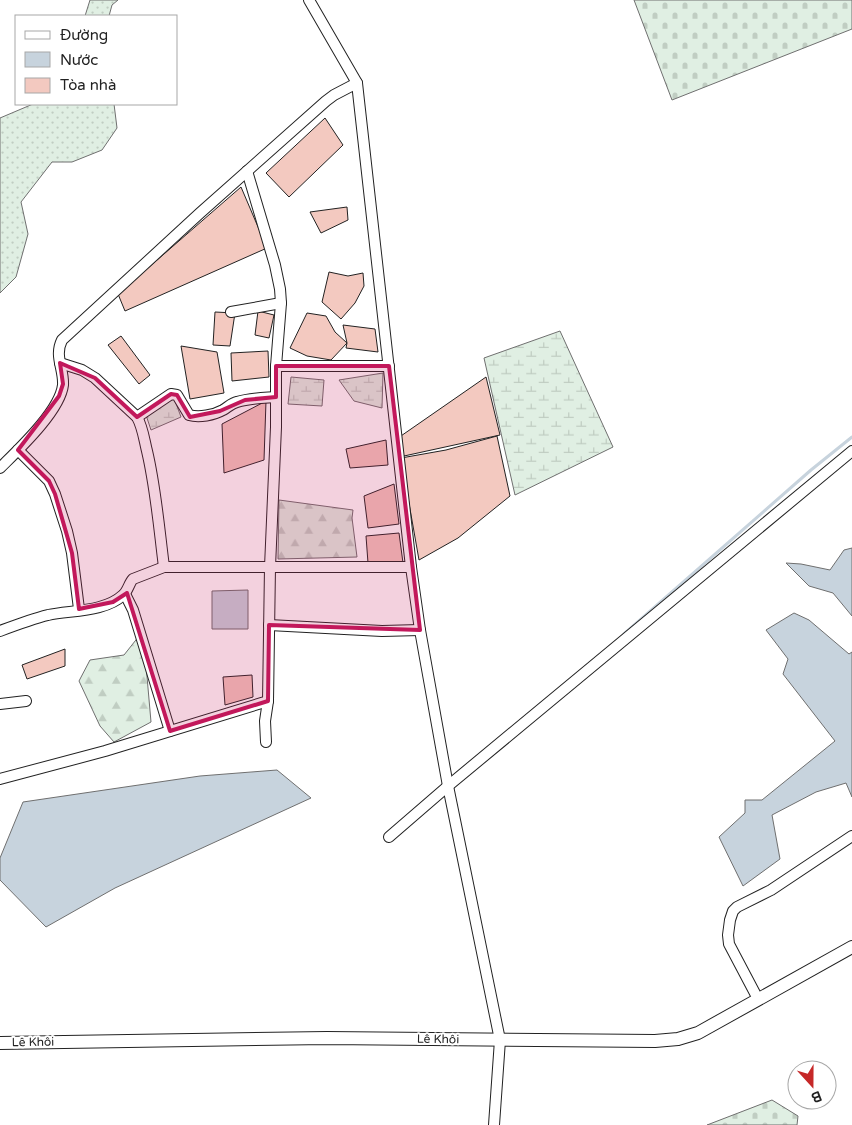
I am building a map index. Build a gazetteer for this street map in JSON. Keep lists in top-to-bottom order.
{
  "streets": {
    "street": ["Lê Khôi"]
  },
  "legend": ["Đường", "Nước", "Tòa nhà"],
  "north": "bottom"
}
